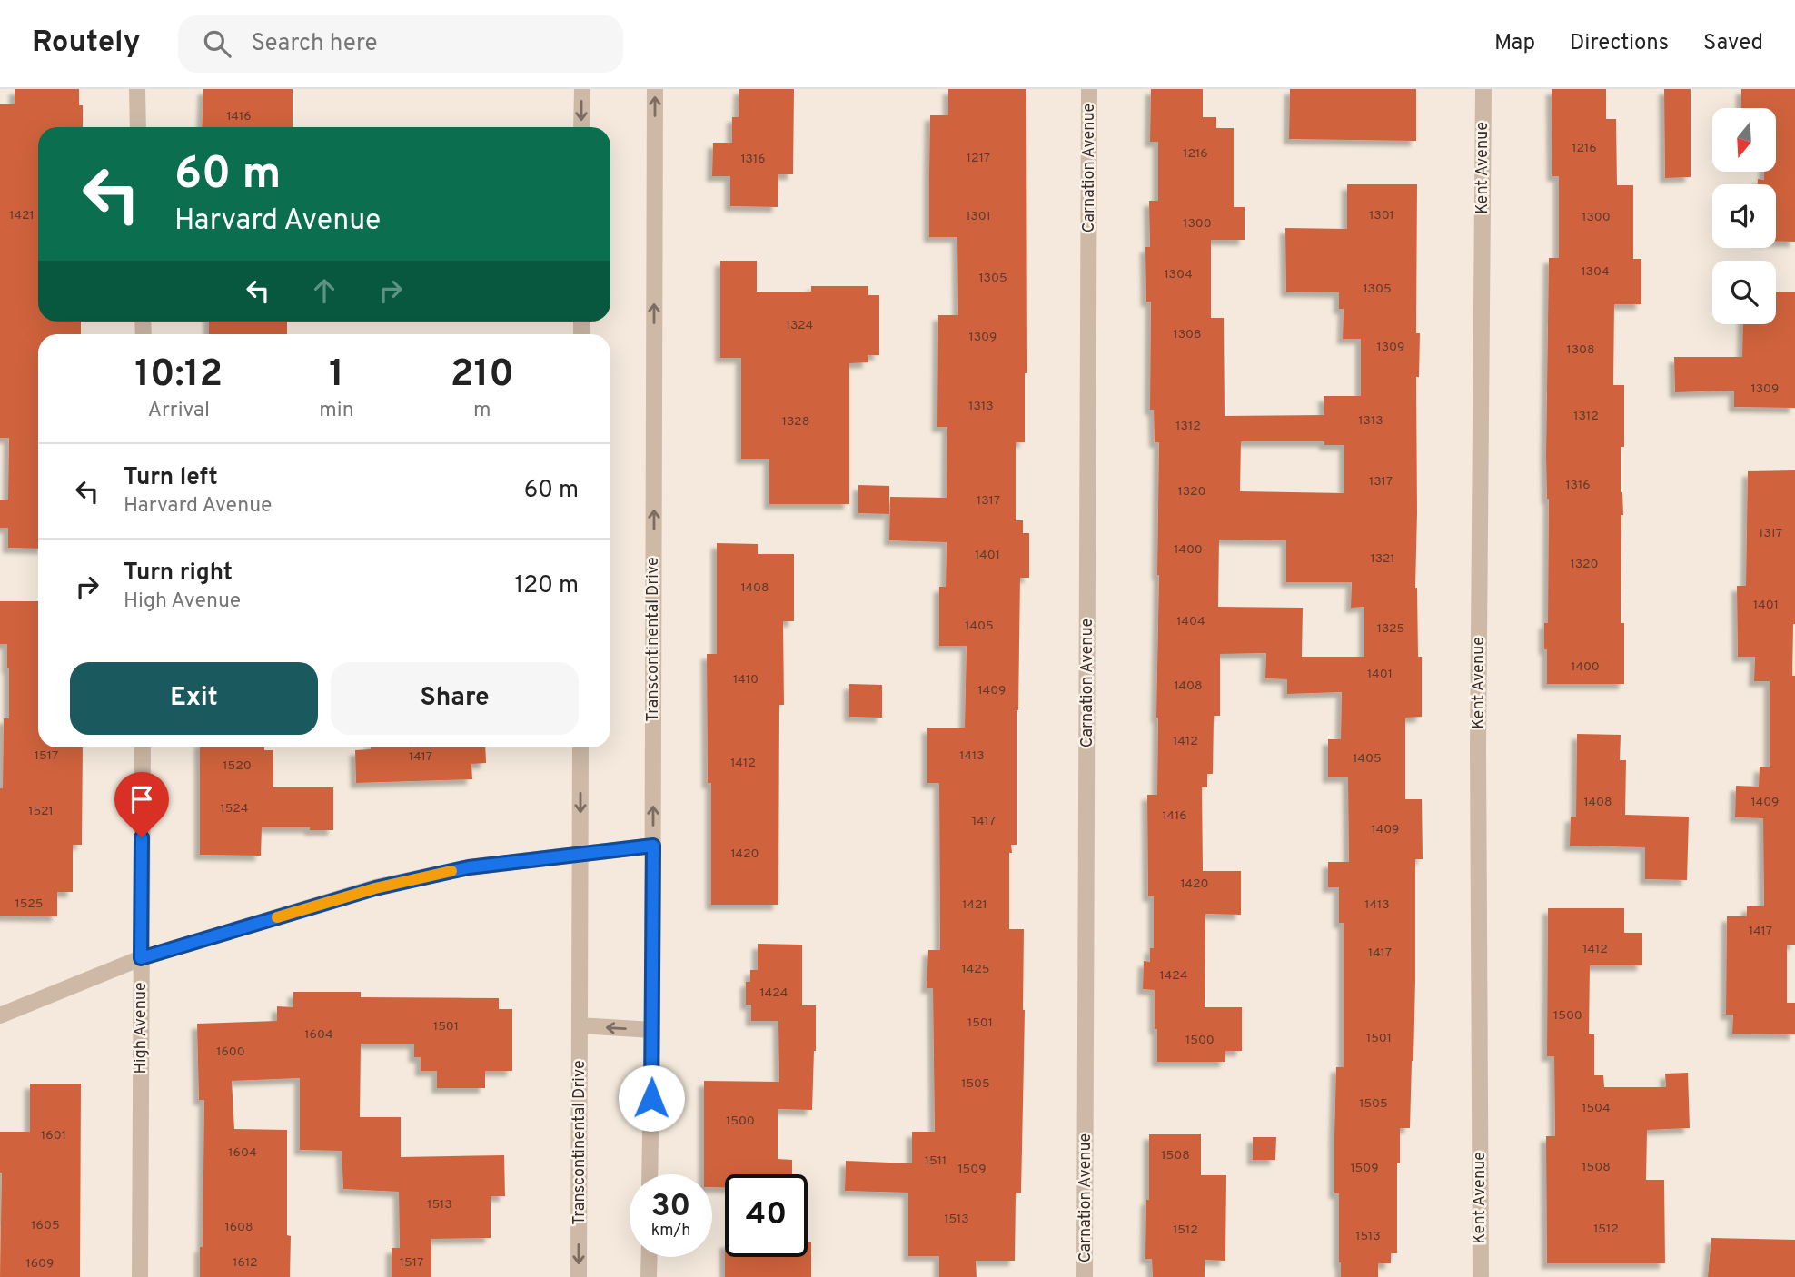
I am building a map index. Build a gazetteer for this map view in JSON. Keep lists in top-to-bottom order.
{
  "streets": {
    "street": [
      "Carnation Avenue",
      "Kent Avenue",
      "Transcontinental Drive",
      "High Avenue"
    ]
  },
  "house_numbers": [
    "1416",
    "1216",
    "1216",
    "1217",
    "1316",
    "1421",
    "1301",
    "1301",
    "1300",
    "1300",
    "1304",
    "1304",
    "1305",
    "1305",
    "1324",
    "1308",
    "1309",
    "1309",
    "1308",
    "1309",
    "1313",
    "1312",
    "1313",
    "1328",
    "1312",
    "1317",
    "1316",
    "1320",
    "1317",
    "1317",
    "1400",
    "1401",
    "1321",
    "1320",
    "1408",
    "1401",
    "1404",
    "1405",
    "1325",
    "1400",
    "1401",
    "1410",
    "1408",
    "1409",
    "1412",
    "1517",
    "1413",
    "1417",
    "1405",
    "1412",
    "1520",
    "1408",
    "1409",
    "1524",
    "1521",
    "1416",
    "1417",
    "1409",
    "1420",
    "1420",
    "1525",
    "1421",
    "1413",
    "1417",
    "1412",
    "1417",
    "1425",
    "1424",
    "1424",
    "1500",
    "1501",
    "1501",
    "1604",
    "1501",
    "1500",
    "1600",
    "1505",
    "1505",
    "1504",
    "1500",
    "1601",
    "1604",
    "1508",
    "1511",
    "1508",
    "1509",
    "1509",
    "1513",
    "1513",
    "1605",
    "1608",
    "1512",
    "1512",
    "1513",
    "1612",
    "1517",
    "1609"
  ],
  "north": "bottom",
  "page": {
    "header": "Routely",
    "search": "Search here",
    "nav": ["Map", "Directions", "Saved"],
    "turn": ["60 m", "Harvard Avenue"],
    "eta": [
      "10:12",
      "Arrival",
      "1",
      "min",
      "210",
      "m"
    ],
    "list": [
      {
        "name": "Turn left",
        "note": "Harvard Avenue",
        "value": "60 m"
      },
      {
        "name": "Turn right",
        "note": "High Avenue",
        "value": "120 m"
      }
    ],
    "buttons": ["Exit", "Share"],
    "speed": "30 km/h",
    "limit": "40"
  }
}
